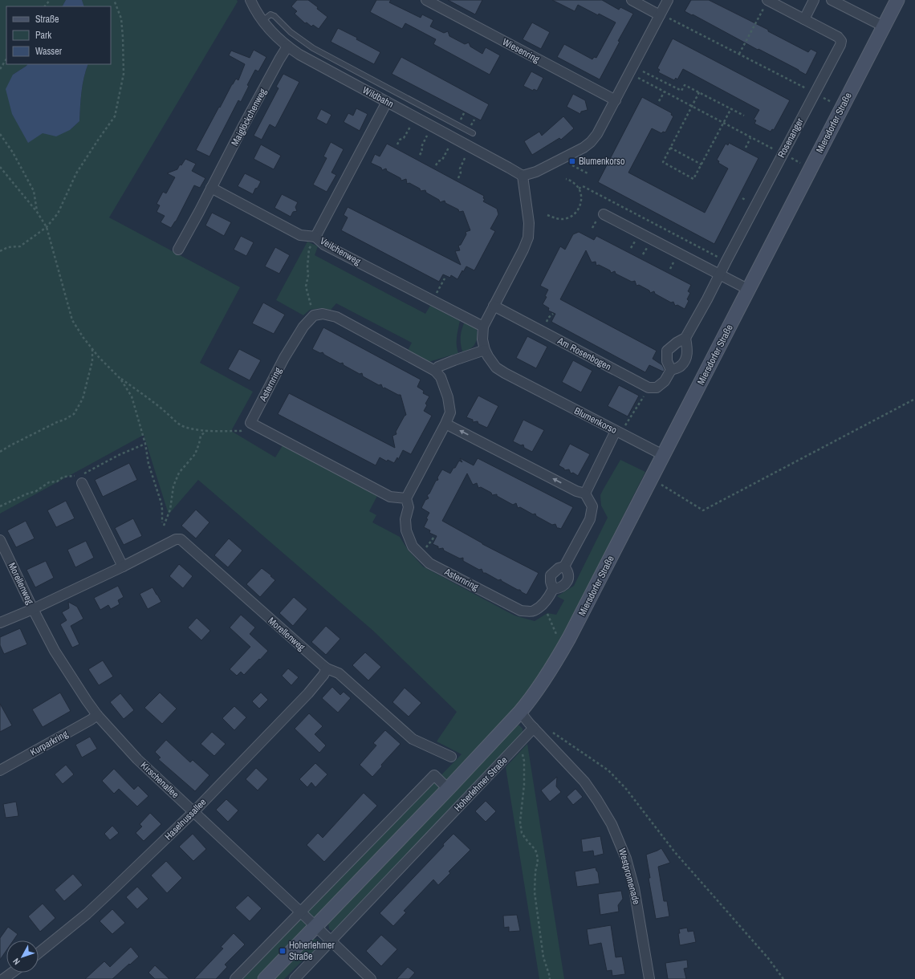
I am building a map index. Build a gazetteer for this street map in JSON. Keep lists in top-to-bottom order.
{
  "streets": {
    "street": [
      "Wiesenring",
      "Wildbahn",
      "Maiglöckchenweg",
      "Miersdorfer Straße",
      "Rosenanger",
      "Veilchenweg",
      "Am Rosenbogen",
      "Asternring",
      "Blumenkorso",
      "Morellenweg",
      "Kurparkring",
      "Kirschenallee",
      "Hoherlehmer Straße",
      "Haselnussallee",
      "Westpromenade"
    ]
  },
  "crossings": [
    ["Wildbahn", "Maiglöckchenweg"],
    ["Wildbahn", "Veilchenweg"],
    ["Wildbahn", "Blumenkorso"],
    ["Miersdorfer Straße", "Blumenkorso"],
    ["Miersdorfer Straße", "Westpromenade"],
    ["Veilchenweg", "Blumenkorso"],
    ["Am Rosenbogen", "Blumenkorso"],
    ["Morellenweg", "Kirschenallee"],
    ["Morellenweg", "Haselnussallee"],
    ["Kurparkring", "Kirschenallee"],
    ["Kirschenallee", "Hoherlehmer Straße"],
    ["Kirschenallee", "Haselnussallee"],
    ["Hoherlehmer Straße", "Westpromenade"]
  ],
  "places": {
    "transit": ["Blumenkorso", "Hoherlehmer Straße"]
  },
  "legend": ["Straße", "Park", "Wasser"],
  "north": "bottom left"
}
